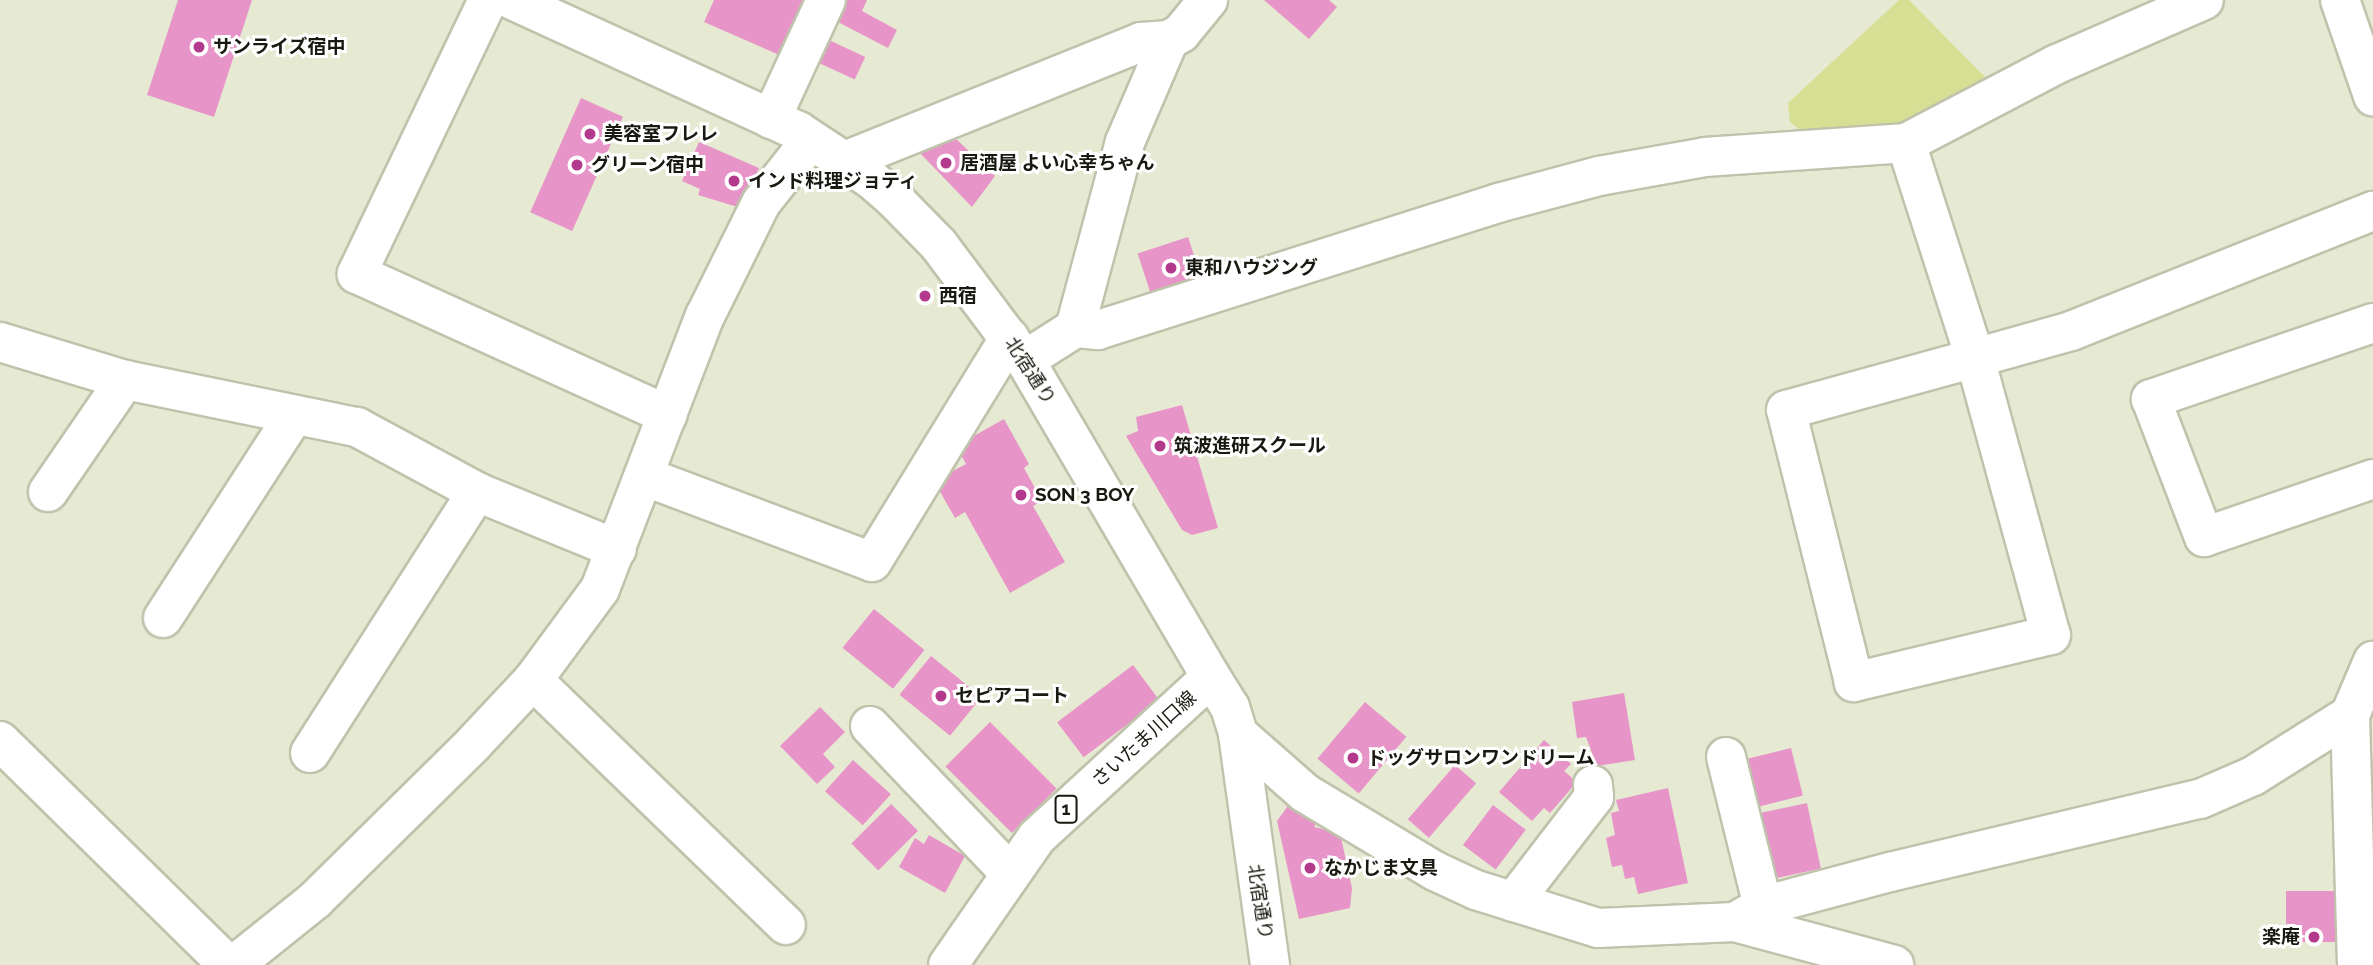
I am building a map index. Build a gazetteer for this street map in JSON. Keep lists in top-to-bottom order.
{
  "streets": {
    "street": ["北宿通り", "さいたま川口線", "1"]
  },
  "crossings": [
    ["北宿通り", "さいたま川口線"]
  ],
  "places": [
    "サンライズ宿中",
    "美容室フレレ",
    "居酒屋 よい心幸ちゃん",
    "グリーン宿中",
    "インド料理ジョティ",
    "東和ハウジング",
    "西宿",
    "筑波進研スクール",
    "SON 3 BOY",
    "セピアコート",
    "ドッグサロンワンドリーム",
    "なかじま文具",
    "楽庵"
  ]
}
